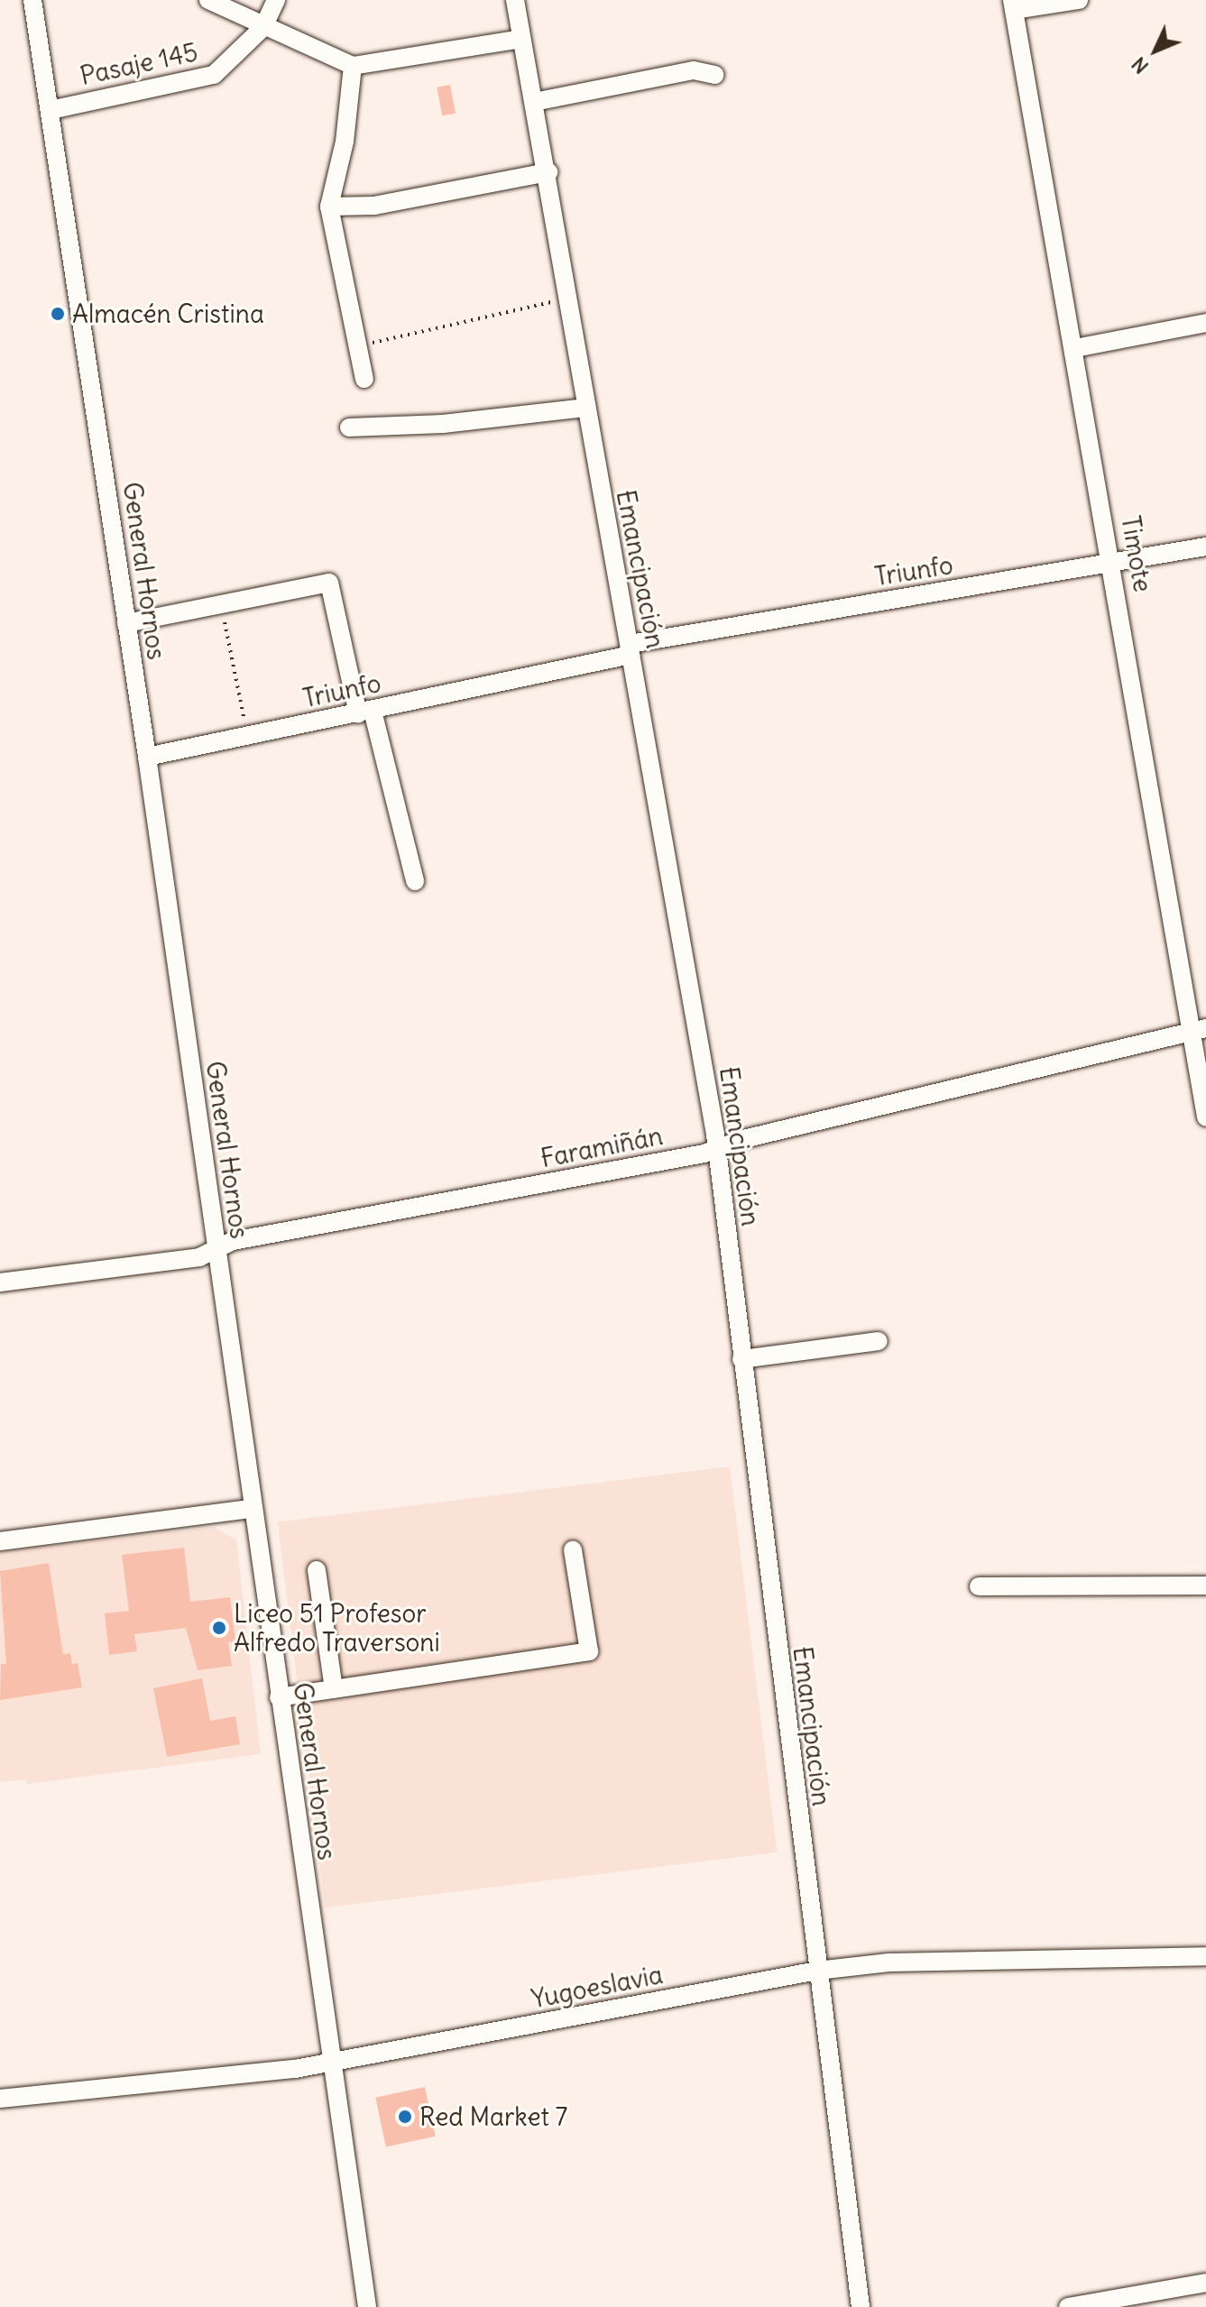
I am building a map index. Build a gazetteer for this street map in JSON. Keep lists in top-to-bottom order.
{
  "streets": {
    "street": [
      "Pasaje 145",
      "Timote",
      "Emancipación",
      "General Hornos",
      "Triunfo",
      "Faramiñán",
      "Yugoeslavia"
    ]
  },
  "crossings": [
    ["Pasaje 145", "General Hornos"],
    ["Timote", "Triunfo"],
    ["Timote", "Faramiñán"],
    ["Emancipación", "Triunfo"],
    ["Emancipación", "Faramiñán"],
    ["Emancipación", "Yugoeslavia"],
    ["General Hornos", "Triunfo"],
    ["General Hornos", "Faramiñán"],
    ["General Hornos", "Yugoeslavia"]
  ],
  "places": ["Almacén Cristina", "Liceo 51 Profesor Alfredo Traversoni", "Red Market 7"],
  "north": "bottom left"
}
